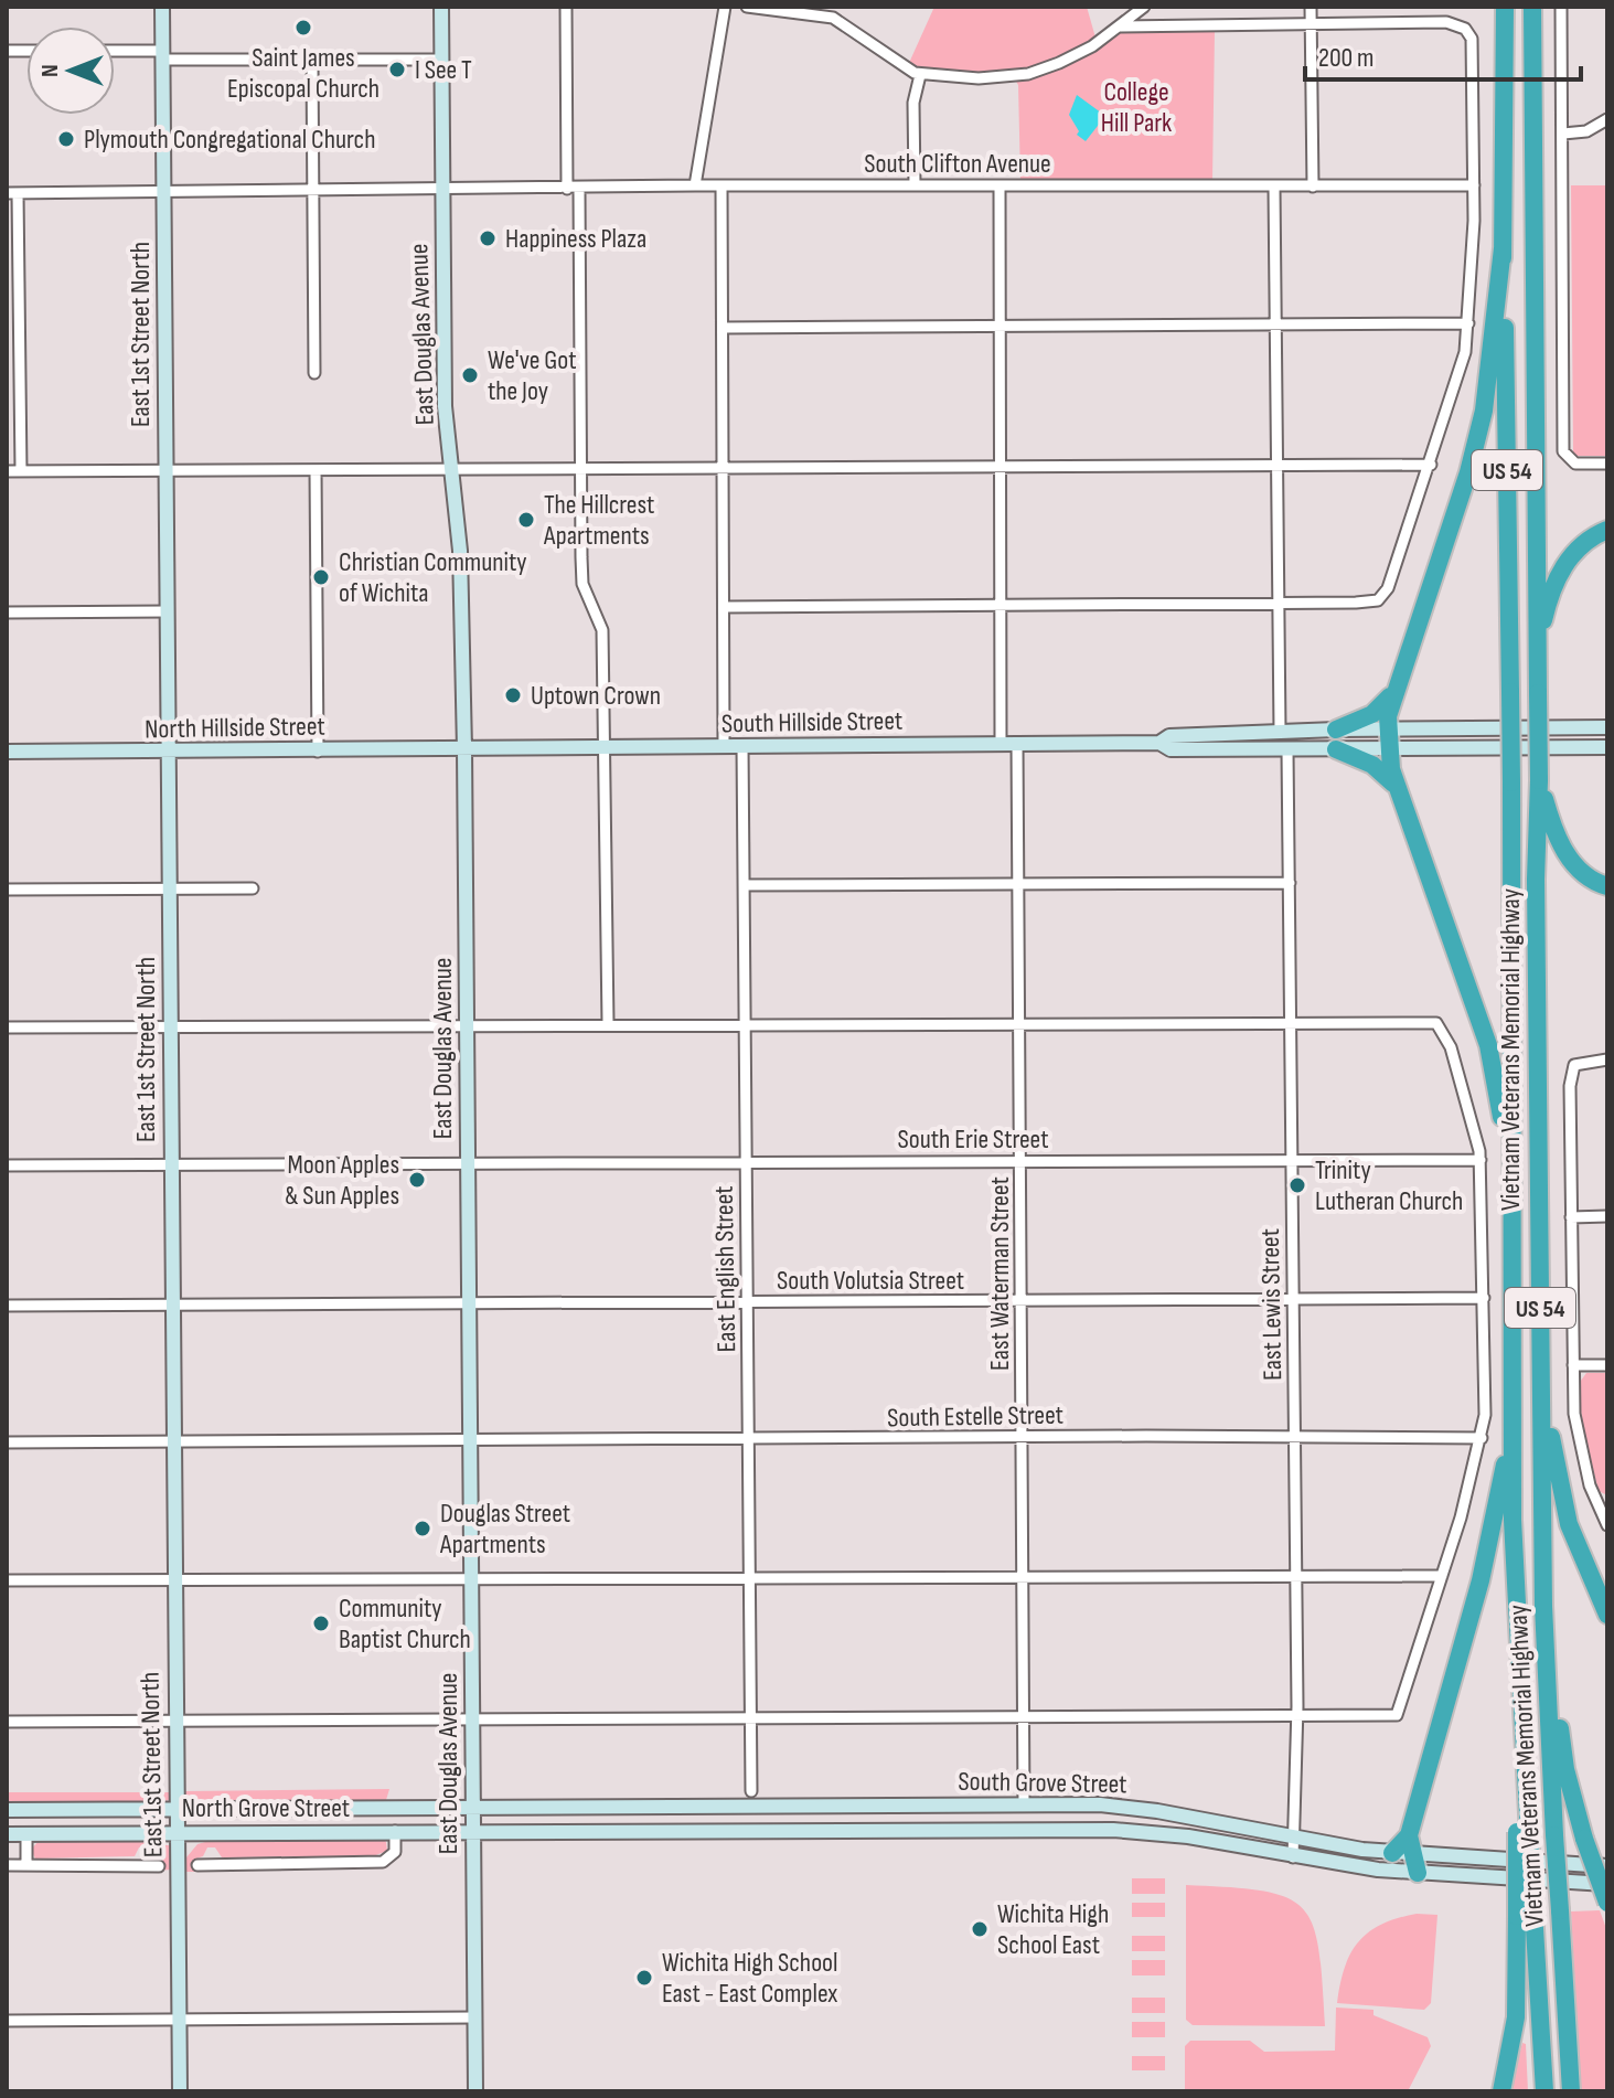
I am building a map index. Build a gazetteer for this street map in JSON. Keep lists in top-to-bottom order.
{
  "streets": {
    "highway": ["US 54", "Vietnam Veterans Memorial Highway"],
    "street": [
      "South Clifton Avenue",
      "East 1st Street North",
      "East Douglas Avenue",
      "South Hillside Street",
      "North Hillside Street",
      "South Erie Street",
      "East English Street",
      "East Waterman Street",
      "South Volutsia Street",
      "East Lewis Street",
      "South Estelle Street",
      "South Grove Street",
      "North Grove Street"
    ]
  },
  "crossings": [
    ["South Clifton Avenue", "East 1st Street North"],
    ["South Clifton Avenue", "East Douglas Avenue"],
    ["East 1st Street North", "North Hillside Street"],
    ["East 1st Street North", "South Erie Street"],
    ["East 1st Street North", "South Volutsia Street"],
    ["East 1st Street North", "South Estelle Street"],
    ["East 1st Street North", "North Grove Street"],
    ["East Douglas Avenue", "South Hillside Street"],
    ["East Douglas Avenue", "North Hillside Street"],
    ["East Douglas Avenue", "South Erie Street"],
    ["East Douglas Avenue", "South Volutsia Street"],
    ["East Douglas Avenue", "South Estelle Street"],
    ["East Douglas Avenue", "South Grove Street"],
    ["East Douglas Avenue", "North Grove Street"],
    ["South Hillside Street", "North Hillside Street"],
    ["South Hillside Street", "East English Street"],
    ["South Hillside Street", "East Waterman Street"],
    ["South Hillside Street", "East Lewis Street"],
    ["South Erie Street", "East English Street"],
    ["South Erie Street", "East Waterman Street"],
    ["South Erie Street", "East Lewis Street"],
    ["East English Street", "South Volutsia Street"],
    ["East English Street", "South Estelle Street"],
    ["East Waterman Street", "South Volutsia Street"],
    ["East Waterman Street", "South Estelle Street"],
    ["East Waterman Street", "South Grove Street"],
    ["South Volutsia Street", "East Lewis Street"],
    ["East Lewis Street", "South Estelle Street"],
    ["East Lewis Street", "South Grove Street"],
    ["South Grove Street", "North Grove Street"]
  ],
  "parks": ["College Hill Park"],
  "places": [
    "Saint James Episcopal Church",
    "I See T",
    "Plymouth Congregational Church",
    "Happiness Plaza",
    "We've Got the Joy",
    "The Hillcrest Apartments",
    "Christian Community of Wichita",
    "Uptown Crown",
    "Moon Apples & Sun Apples",
    "Trinity Lutheran Church",
    "Douglas Street Apartments",
    "Community Baptist Church",
    "Wichita High School East",
    "Wichita High School East - East Complex"
  ],
  "scale_bar": "200 m",
  "north": "left"
}
